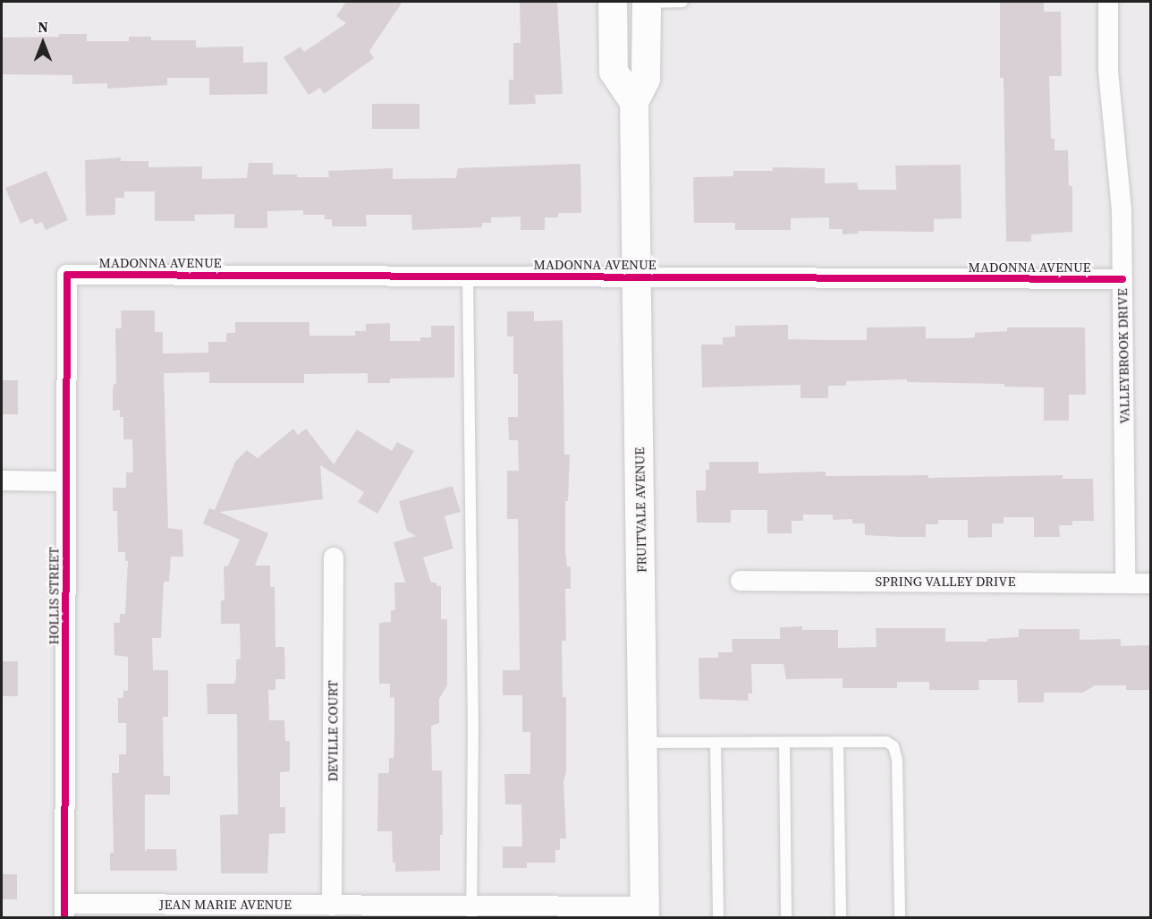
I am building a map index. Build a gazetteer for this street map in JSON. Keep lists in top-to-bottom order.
{
  "streets": {
    "main road": ["FRUITVALE AVENUE"],
    "street": [
      "MADONNA AVENUE",
      "VALLEYBROOK DRIVE",
      "SPRING VALLEY DRIVE",
      "HOLLIS STREET",
      "DEVILLE COURT",
      "JEAN MARIE AVENUE"
    ]
  },
  "crossings": [
    ["MADONNA AVENUE", "VALLEYBROOK DRIVE"],
    ["MADONNA AVENUE", "FRUITVALE AVENUE"],
    ["MADONNA AVENUE", "HOLLIS STREET"],
    ["VALLEYBROOK DRIVE", "SPRING VALLEY DRIVE"],
    ["FRUITVALE AVENUE", "JEAN MARIE AVENUE"],
    ["HOLLIS STREET", "JEAN MARIE AVENUE"],
    ["DEVILLE COURT", "JEAN MARIE AVENUE"]
  ],
  "north": "top"
}
